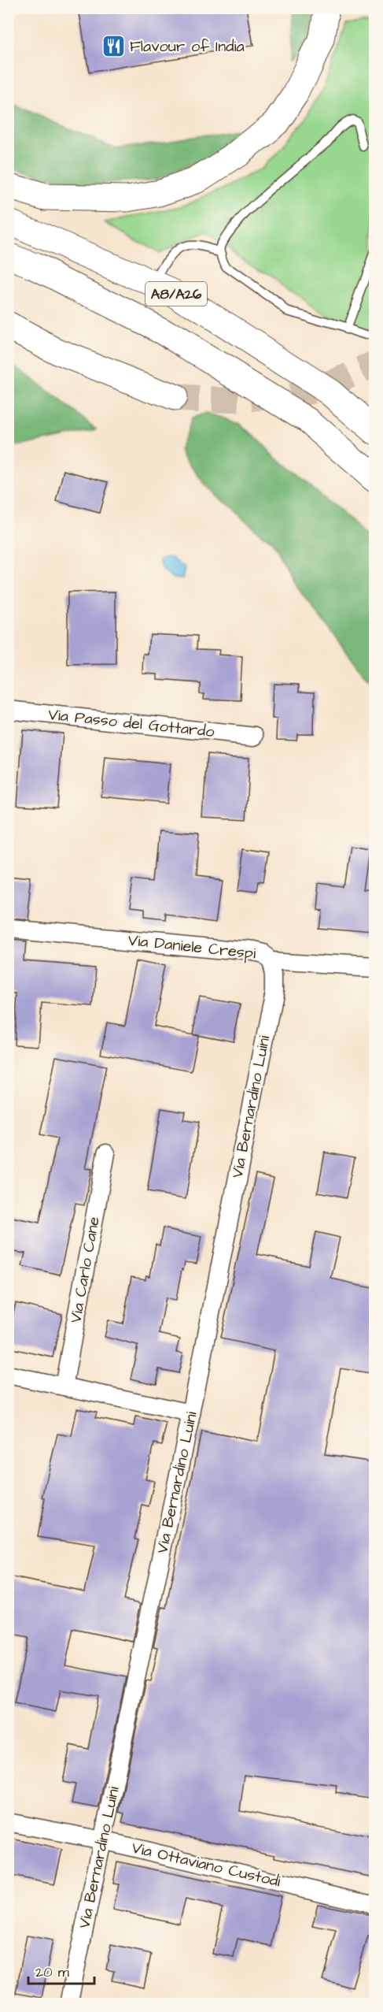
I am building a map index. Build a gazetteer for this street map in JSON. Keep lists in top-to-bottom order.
{
  "streets": {
    "highway": ["A8/A26"],
    "street": [
      "Via Passo del Gottardo",
      "Via Daniele Crespi",
      "Via Bernardino Luini",
      "Via Carlo Cane",
      "Via Ottaviano Custodi"
    ]
  },
  "crossings": [
    ["Via Daniele Crespi", "Via Bernardino Luini"],
    ["Via Bernardino Luini", "Via Ottaviano Custodi"]
  ],
  "places": {
    "restaurant": ["Flavour of India"]
  },
  "scale_bar": "20 m"
}
